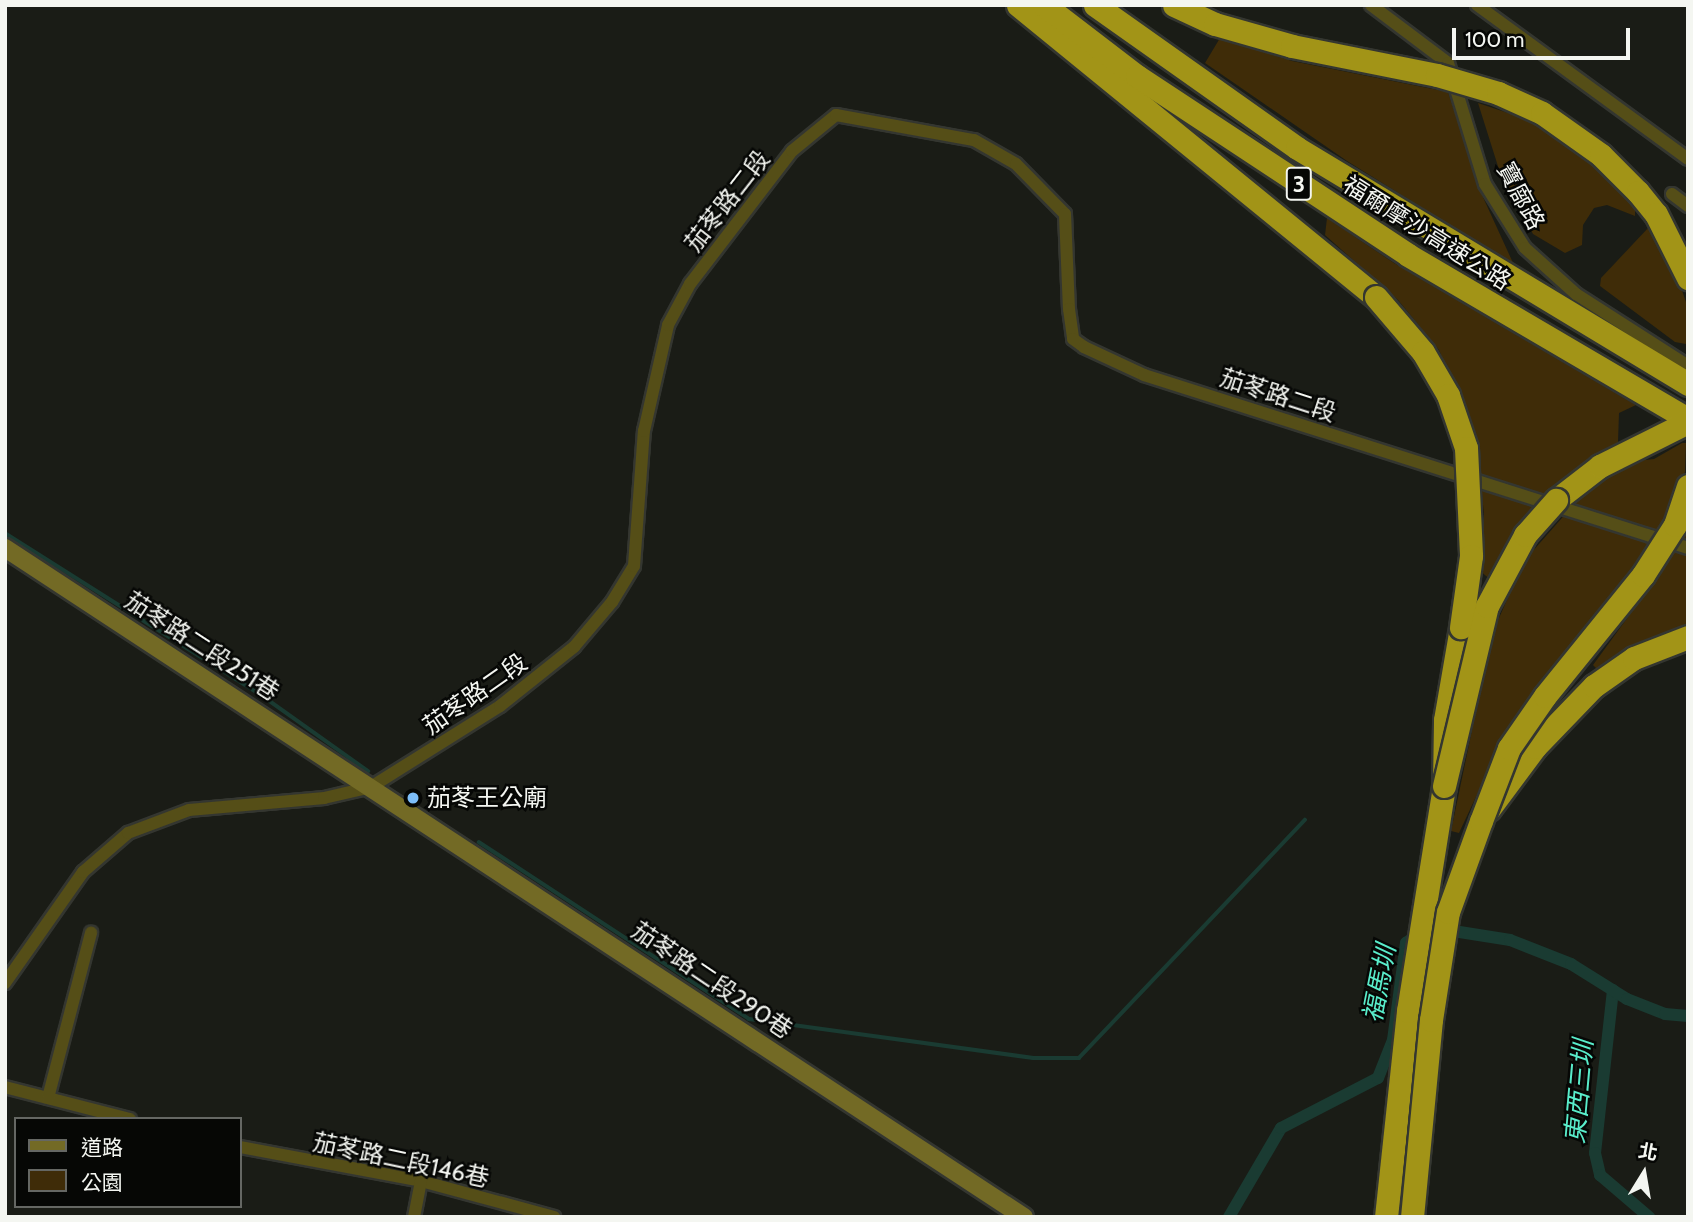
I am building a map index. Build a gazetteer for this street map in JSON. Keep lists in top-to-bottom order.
{
  "streets": {
    "highway": ["3", "福爾摩沙高速公路"],
    "street": [
      "寶廍路",
      "茄苳路二段",
      "茄苳路二段251巷",
      "茄苳路二段290巷",
      "茄苳路二段146巷"
    ]
  },
  "crossings": [
    ["茄苳路二段", "茄苳路二段251巷"],
    ["茄苳路二段", "茄苳路二段290巷"],
    ["茄苳路二段251巷", "茄苳路二段290巷"]
  ],
  "water": ["福馬圳", "東西三圳"],
  "places": ["茄苳王公廟"],
  "legend": ["道路", "公園"],
  "scale_bar": "100 m",
  "north": "top"
}
